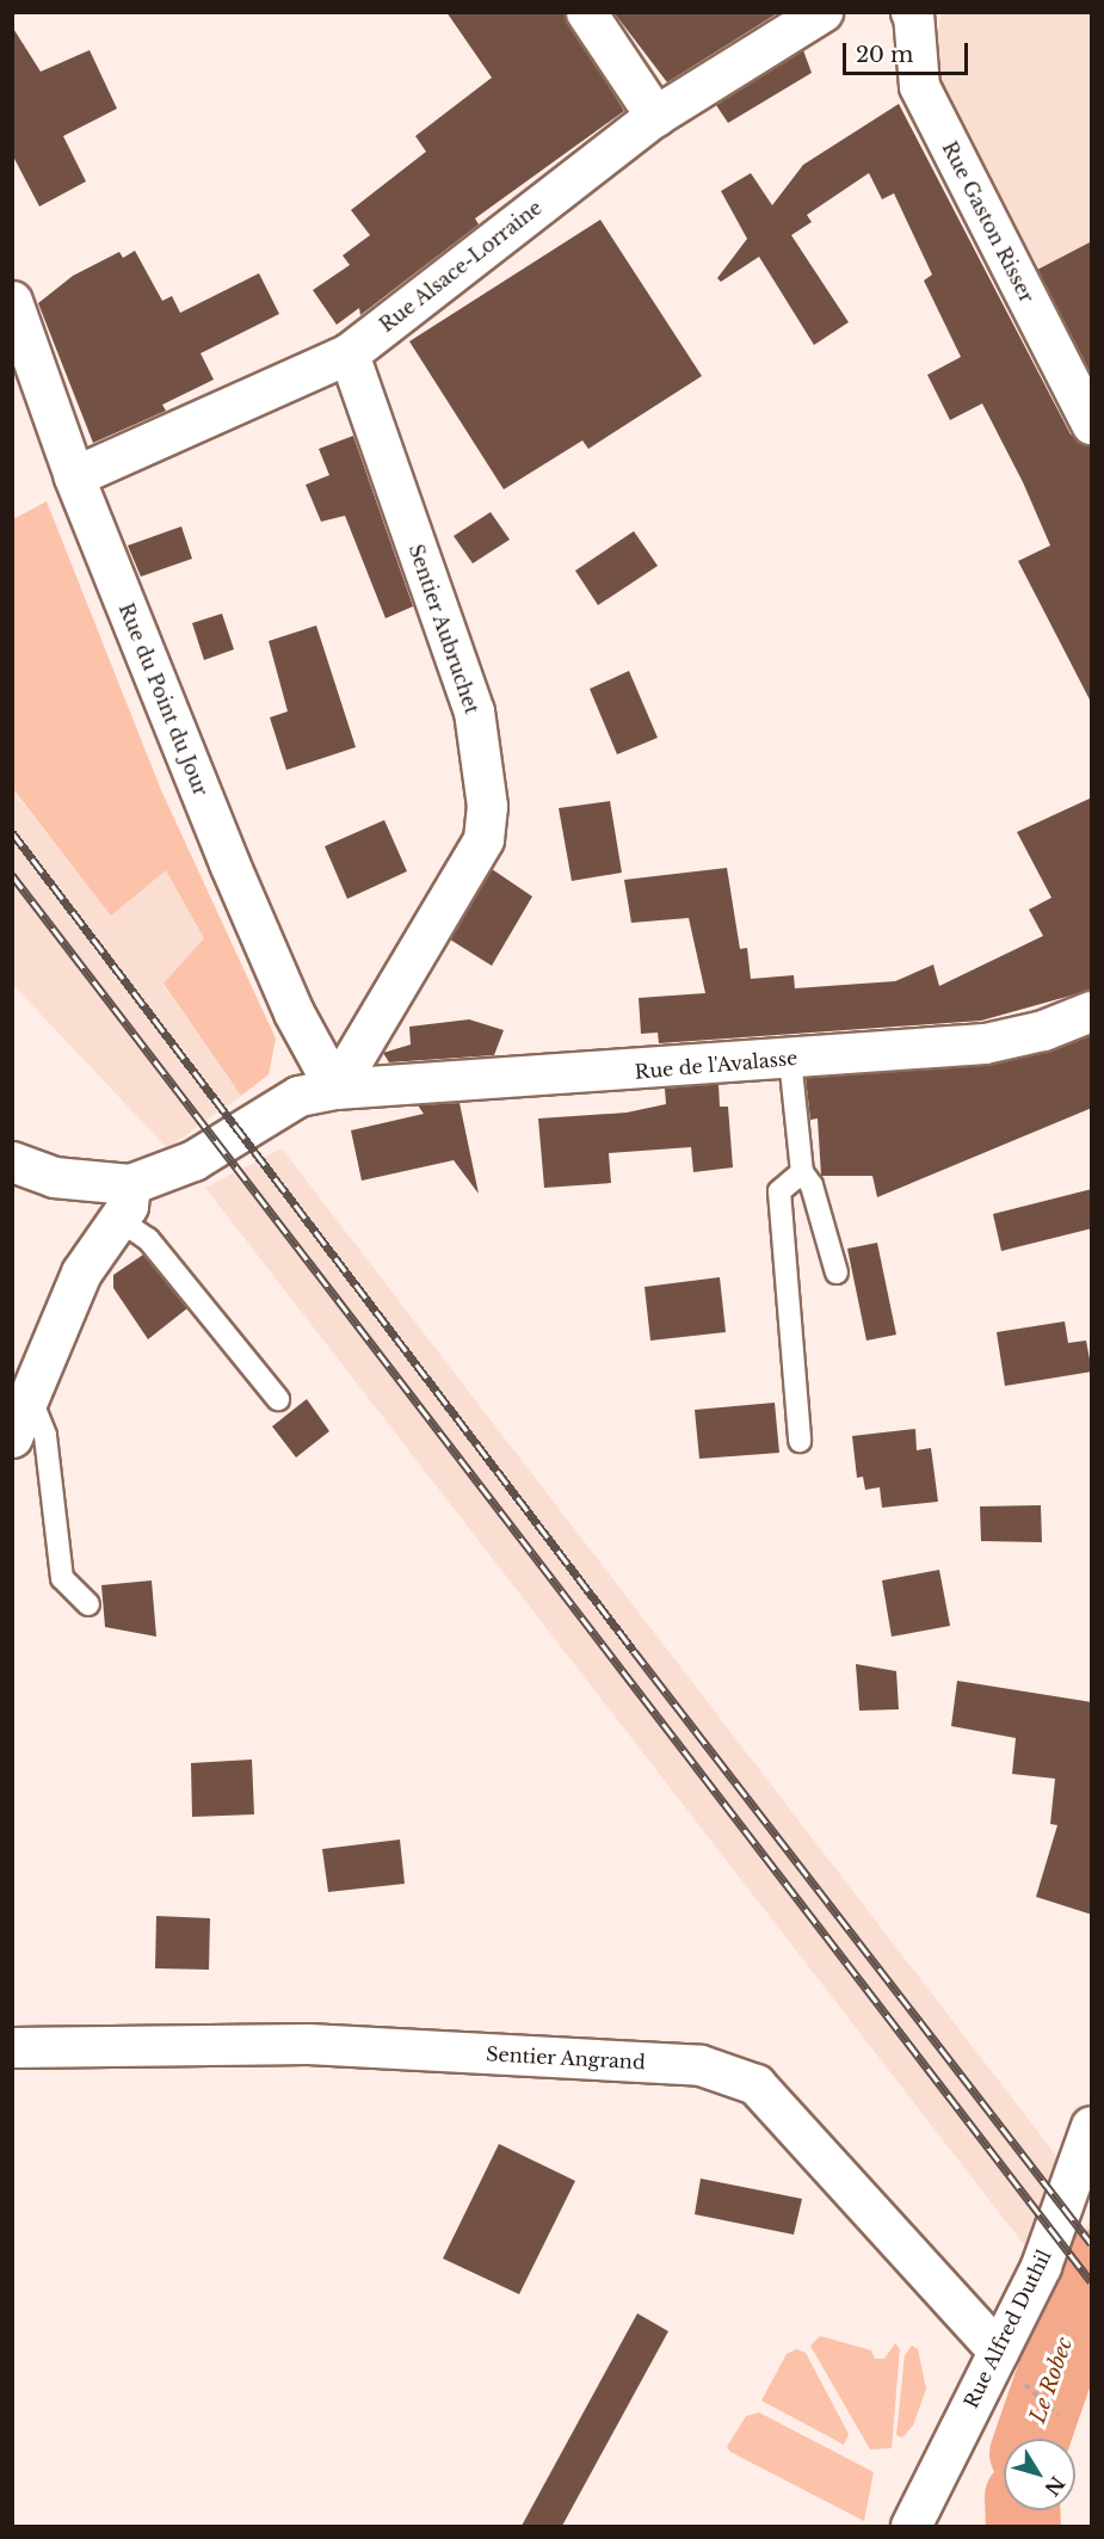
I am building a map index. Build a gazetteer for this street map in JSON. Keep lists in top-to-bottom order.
{
  "streets": {
    "street": [
      "Rue Gaston Risser",
      "Rue Alsace-Lorraine",
      "Sentier Aubruchet",
      "Rue du Point du Jour",
      "Rue de l'Avalasse",
      "Sentier Angrand",
      "Rue Alfred Duthil"
    ]
  },
  "crossings": [
    ["Rue Alsace-Lorraine", "Sentier Aubruchet"],
    ["Rue Alsace-Lorraine", "Rue du Point du Jour"],
    ["Sentier Aubruchet", "Rue du Point du Jour"],
    ["Sentier Aubruchet", "Rue de l'Avalasse"],
    ["Rue du Point du Jour", "Rue de l'Avalasse"],
    ["Sentier Angrand", "Rue Alfred Duthil"]
  ],
  "water": ["Le Robec"],
  "scale_bar": "20 m",
  "north": "bottom right"
}
